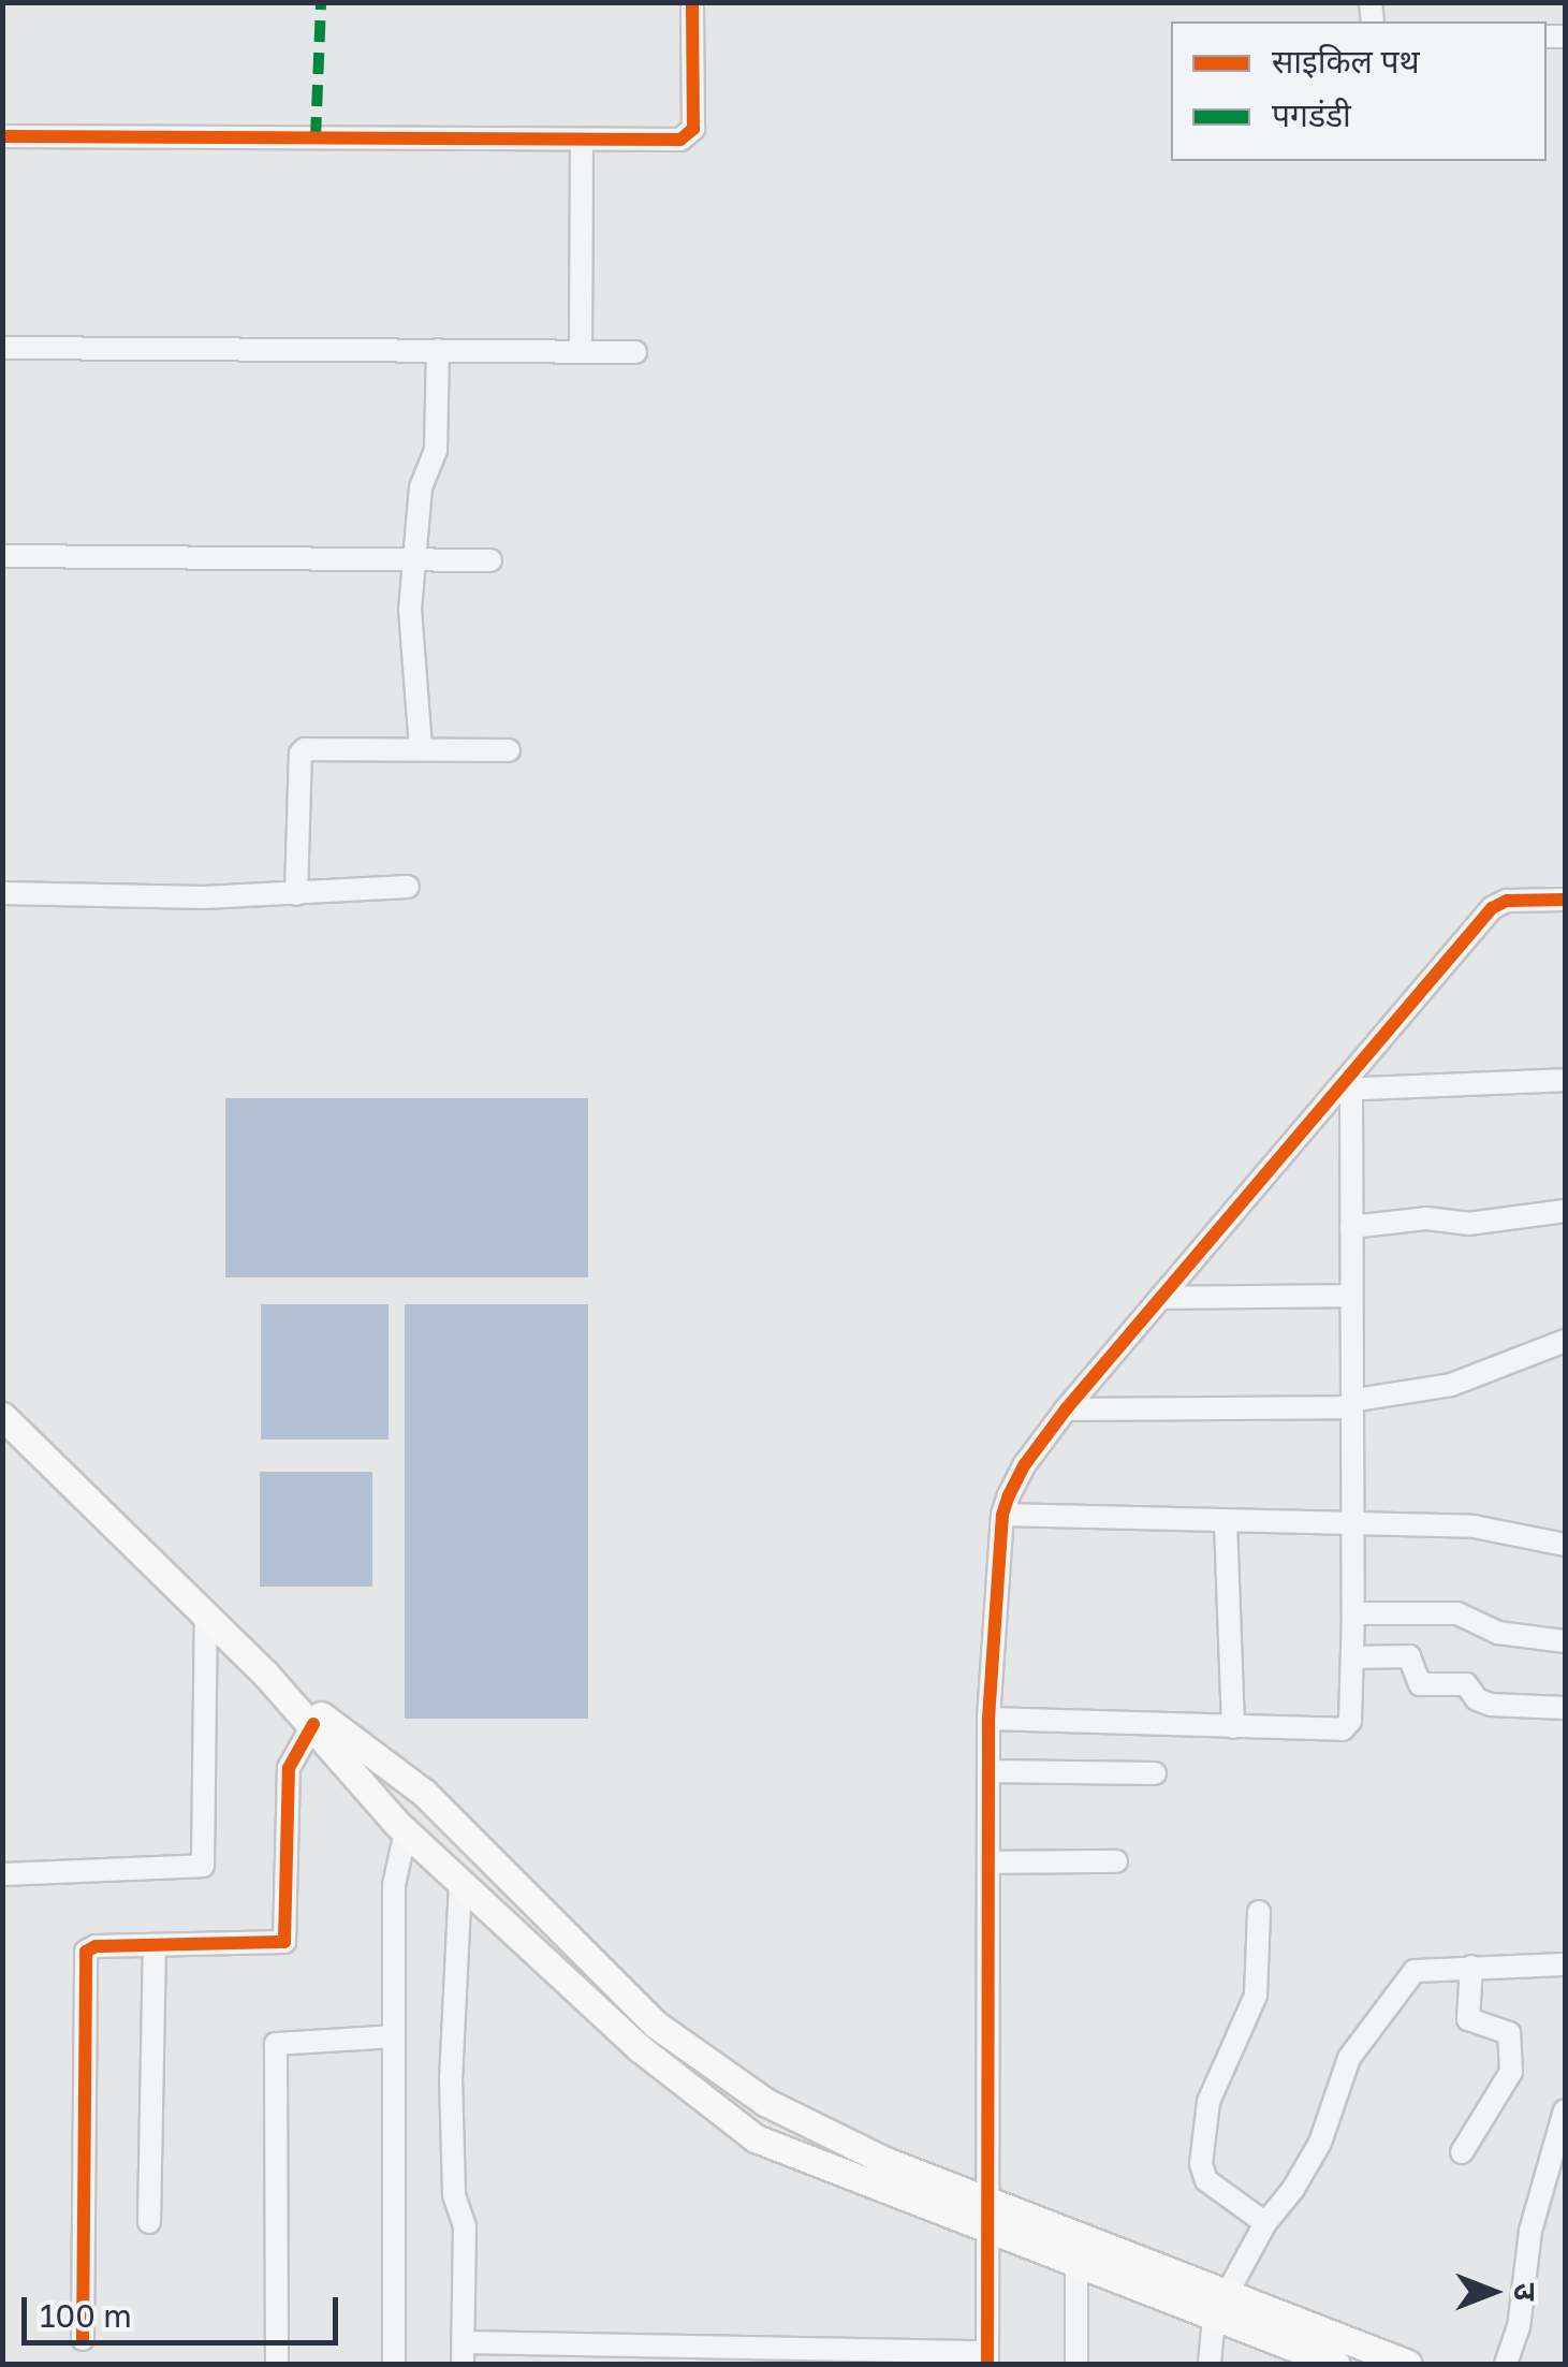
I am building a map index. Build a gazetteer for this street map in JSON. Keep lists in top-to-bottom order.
{
  "legend": ["साइकिल पथ", "पगडंडी"],
  "scale_bar": "100 m",
  "north": "right"
}
